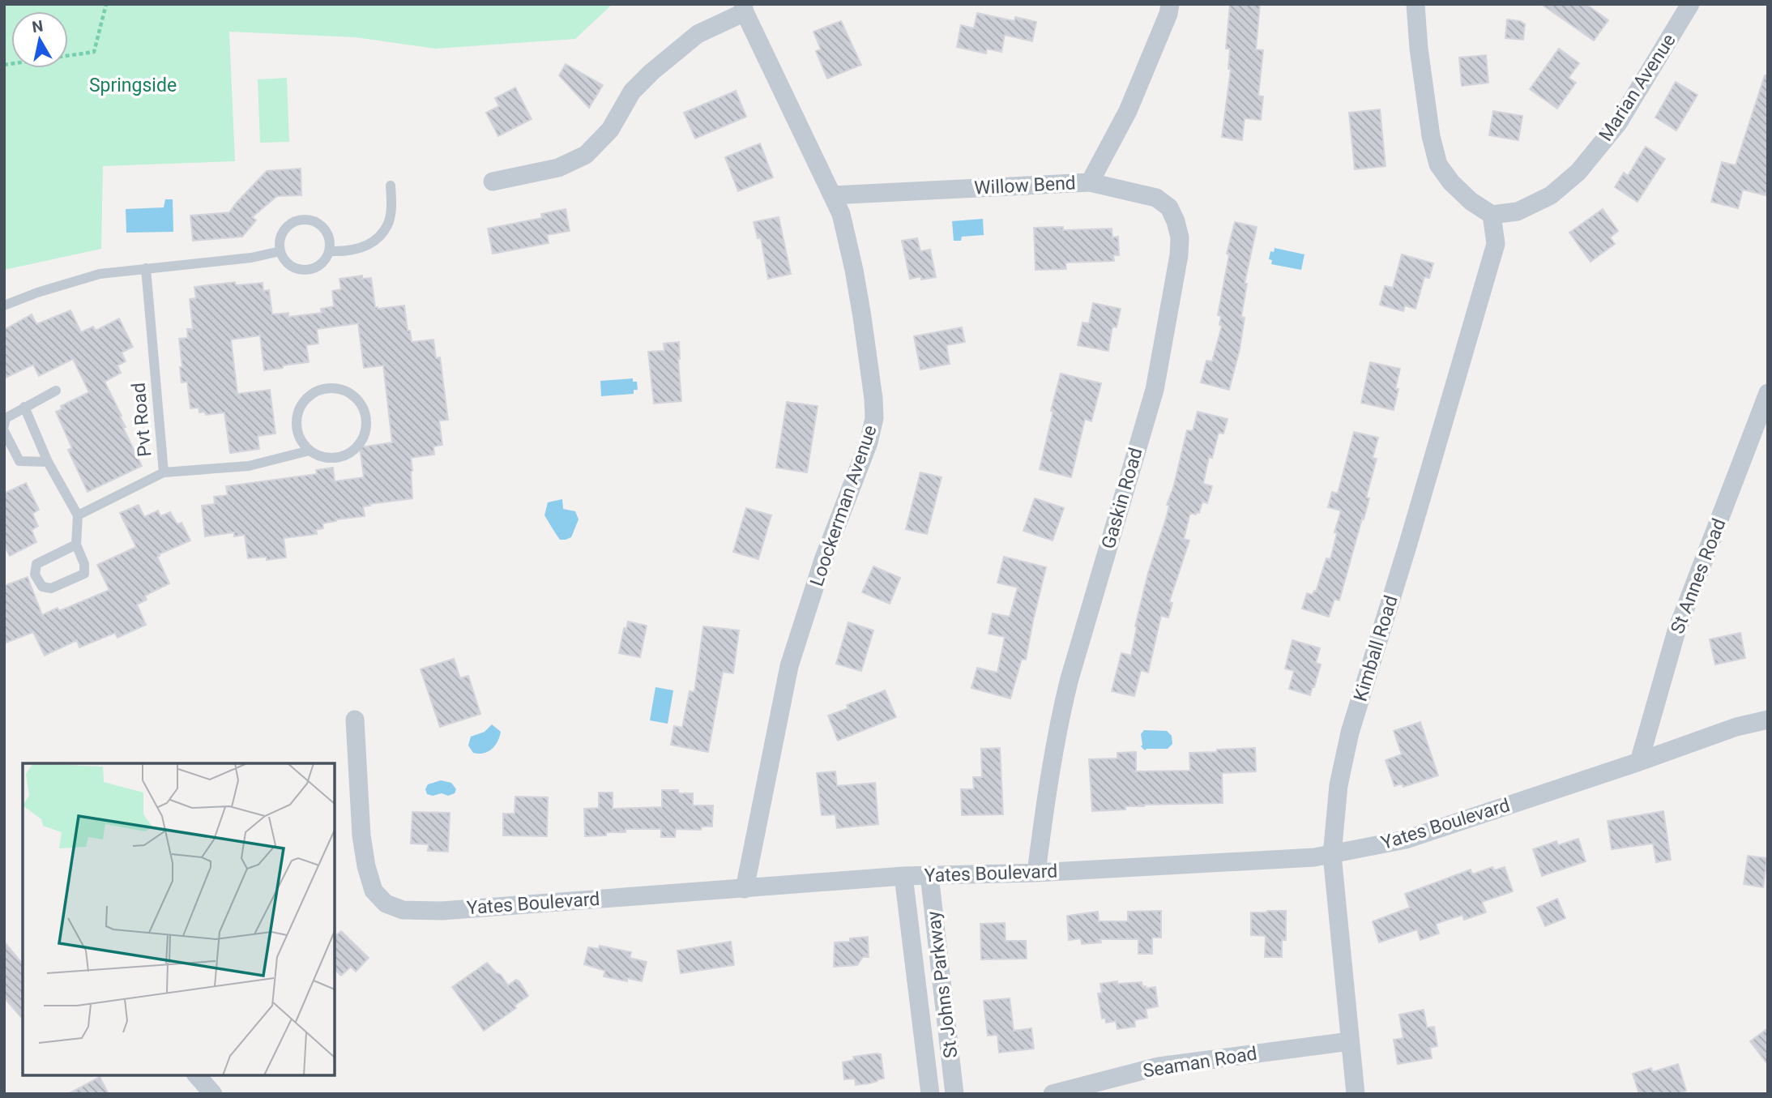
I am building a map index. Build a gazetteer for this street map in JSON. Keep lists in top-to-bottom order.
{
  "streets": {
    "street": [
      "Marian Avenue",
      "Willow Bend",
      "Gaskin Road",
      "Loockerman Avenue",
      "St Annes Road",
      "Kimball Road",
      "Yates Boulevard",
      "St Johns Parkway",
      "Seaman Road"
    ],
    "lane": ["Pvt Road"]
  },
  "crossings": [
    ["Marian Avenue", "Kimball Road"],
    ["Willow Bend", "Gaskin Road"],
    ["Willow Bend", "Loockerman Avenue"],
    ["Gaskin Road", "Yates Boulevard"],
    ["Loockerman Avenue", "Yates Boulevard"],
    ["St Annes Road", "Yates Boulevard"],
    ["Kimball Road", "Yates Boulevard"],
    ["Kimball Road", "Seaman Road"],
    ["Yates Boulevard", "St Johns Parkway"]
  ],
  "parks": ["Springside"],
  "north": "top"
}
